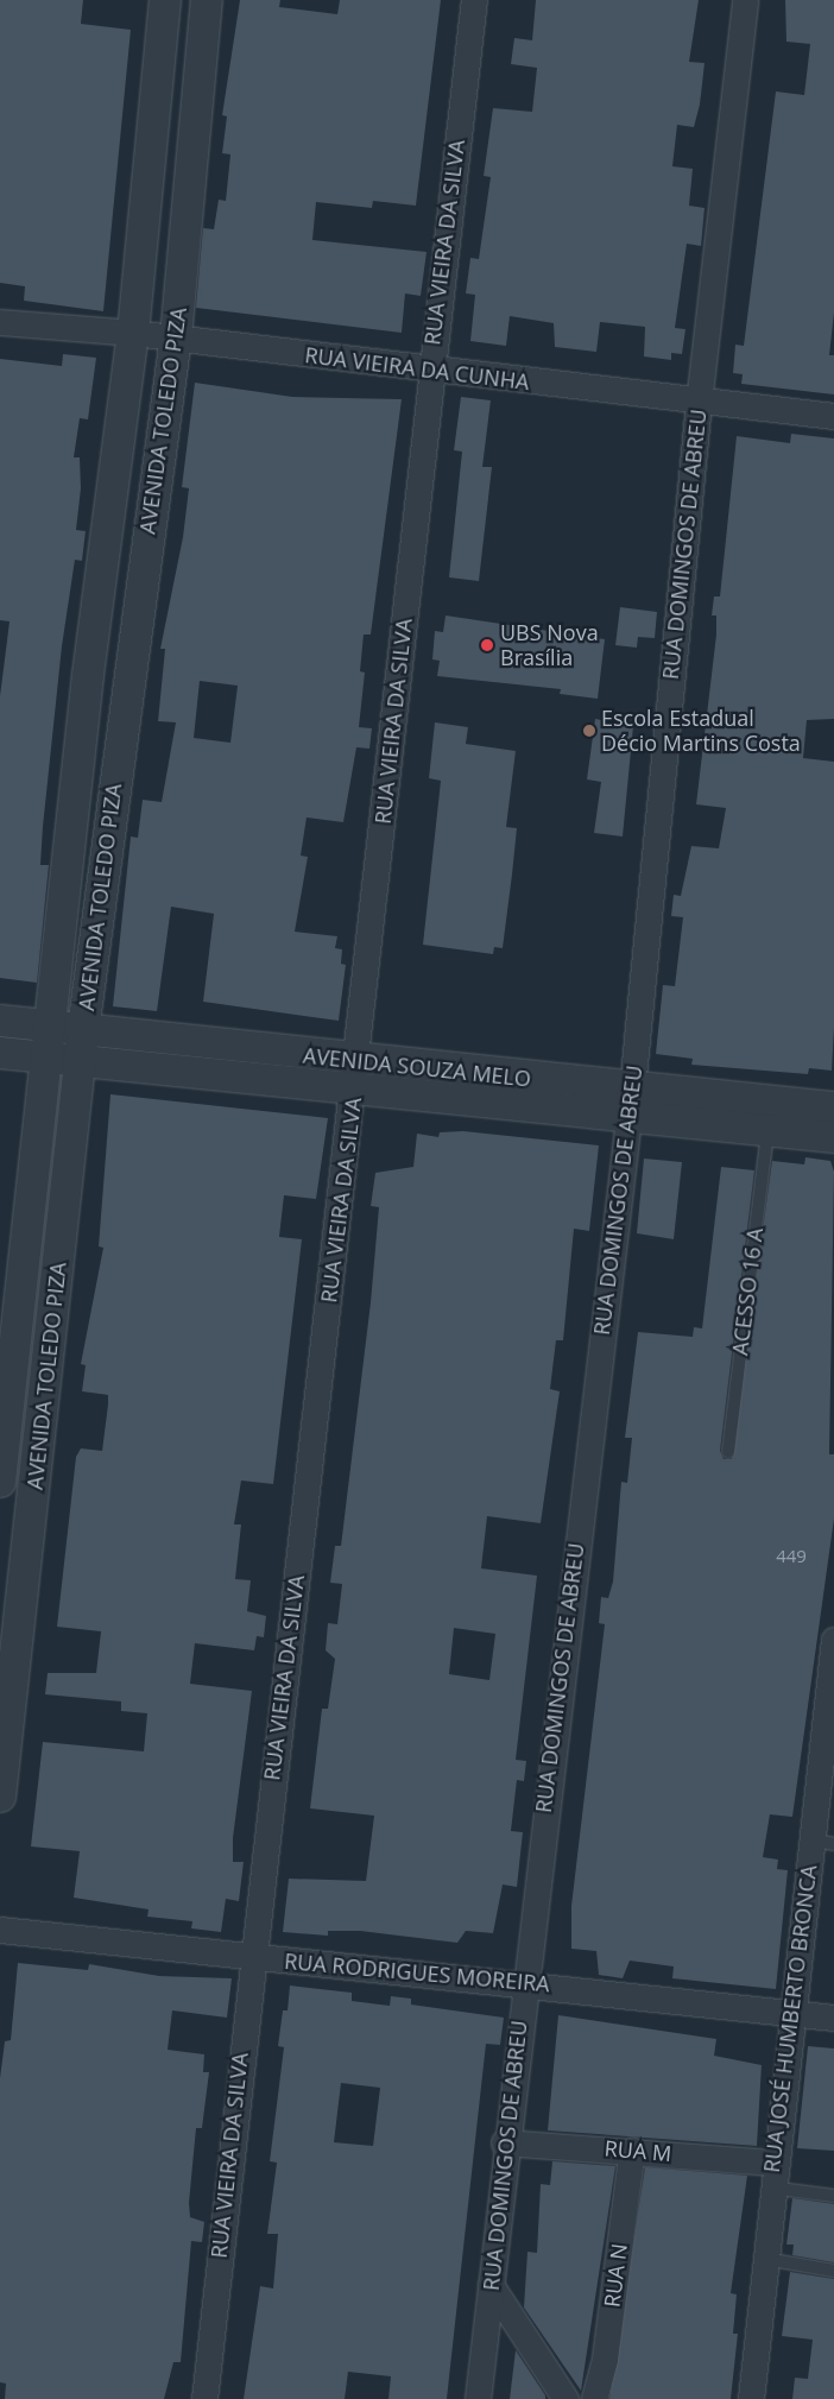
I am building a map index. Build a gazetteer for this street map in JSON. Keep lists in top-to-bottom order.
{
  "streets": {
    "street": [
      "RUA VIEIRA DA SILVA",
      "RUA VIEIRA DA CUNHA",
      "AVENIDA TOLEDO PIZA",
      "RUA DOMINGOS DE ABREU",
      "AVENIDA SOUZA MELO",
      "RUA RODRIGUES MOREIRA",
      "RUA JOSÉ HUMBERTO BRONCA",
      "RUA M",
      "RUA N"
    ],
    "lane": ["ACESSO 16 A"]
  },
  "crossings": [
    ["RUA VIEIRA DA SILVA", "RUA VIEIRA DA CUNHA"],
    ["RUA VIEIRA DA SILVA", "AVENIDA SOUZA MELO"],
    ["RUA VIEIRA DA SILVA", "RUA RODRIGUES MOREIRA"],
    ["RUA VIEIRA DA CUNHA", "AVENIDA TOLEDO PIZA"],
    ["RUA VIEIRA DA CUNHA", "RUA DOMINGOS DE ABREU"],
    ["AVENIDA TOLEDO PIZA", "AVENIDA SOUZA MELO"],
    ["RUA DOMINGOS DE ABREU", "AVENIDA SOUZA MELO"],
    ["RUA DOMINGOS DE ABREU", "RUA RODRIGUES MOREIRA"],
    ["RUA DOMINGOS DE ABREU", "RUA M"],
    ["AVENIDA SOUZA MELO", "ACESSO 16 A"],
    ["RUA RODRIGUES MOREIRA", "RUA JOSÉ HUMBERTO BRONCA"],
    ["RUA JOSÉ HUMBERTO BRONCA", "RUA M"],
    ["RUA M", "RUA N"]
  ],
  "places": ["UBS Nova Brasília", "Escola Estadual Décio Martins Costa"],
  "house_numbers": ["449"]
}
